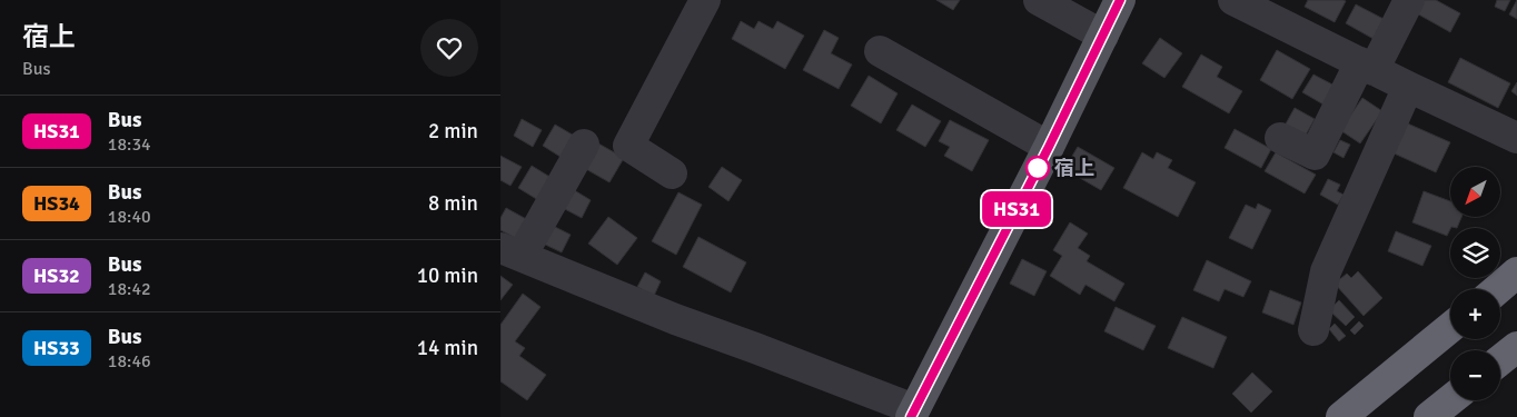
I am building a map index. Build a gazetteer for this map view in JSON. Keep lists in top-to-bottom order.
{
  "places": ["宿上"],
  "lines": ["bus line HS31"],
  "north": "bottom left",
  "page": {
    "heading": ["宿上", "Bus"],
    "on_map": "HS31",
    "list": [
      {
        "mark": "HS31",
        "name": "Bus",
        "note": "18:34",
        "value": "2 min"
      },
      {
        "mark": "HS34",
        "name": "Bus",
        "note": "18:40",
        "value": "8 min"
      },
      {
        "mark": "HS32",
        "name": "Bus",
        "note": "18:42",
        "value": "10 min"
      },
      {
        "mark": "HS33",
        "name": "Bus",
        "note": "18:46",
        "value": "14 min"
      }
    ],
    "map_buttons": ["+", "−"]
  }
}
